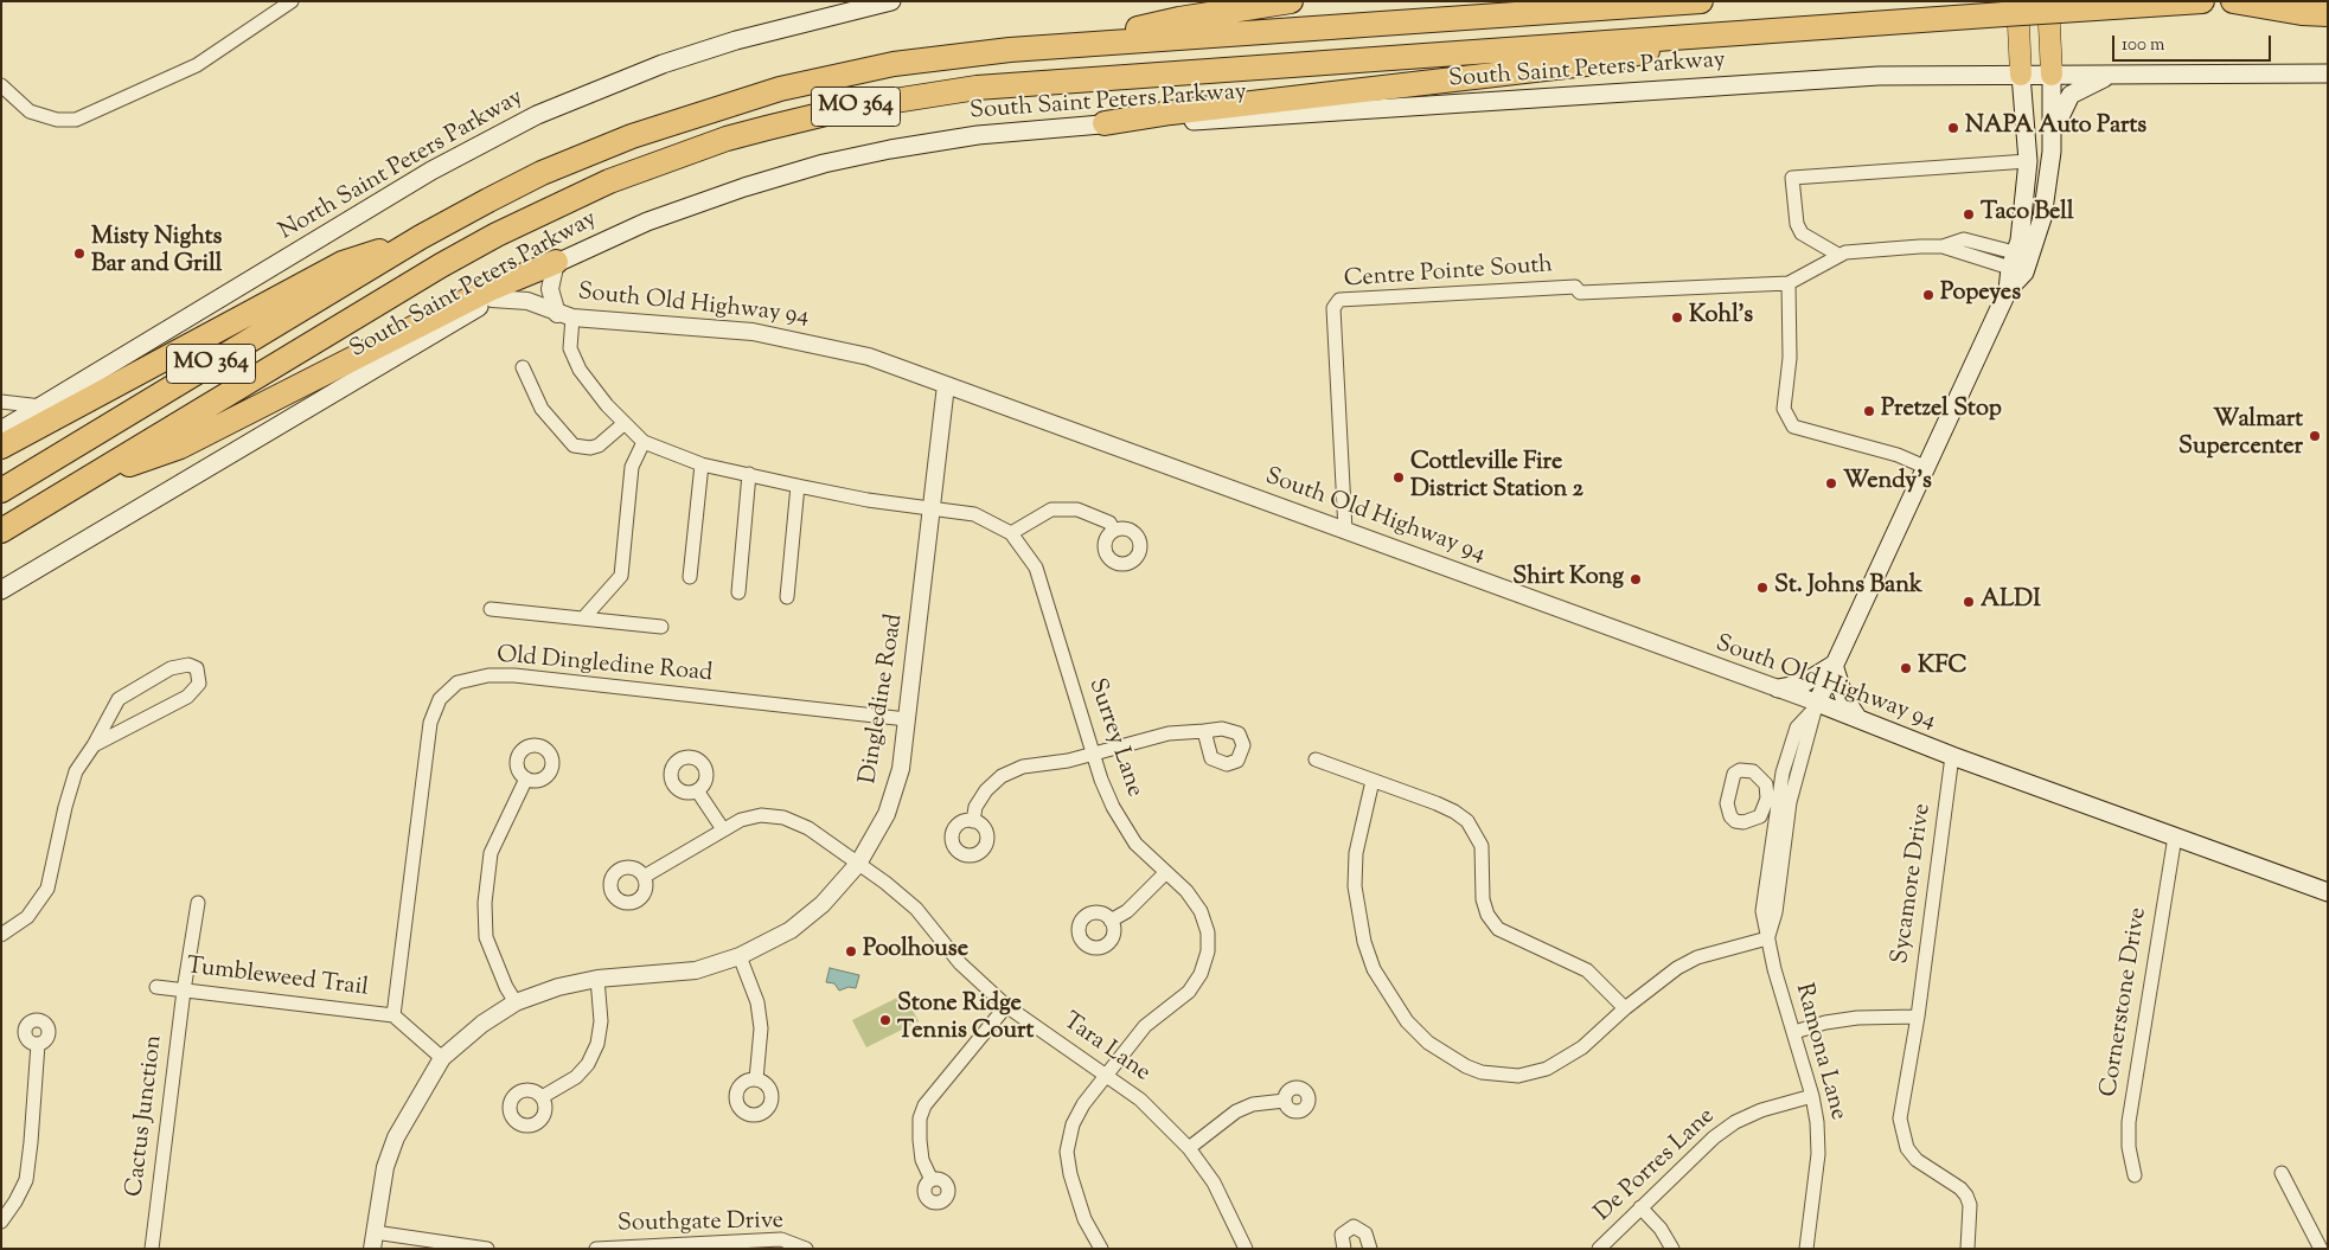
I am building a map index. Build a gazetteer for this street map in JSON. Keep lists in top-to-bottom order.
{
  "streets": {
    "highway": ["MO 364"],
    "main road": ["South Saint Peters Parkway", "North Saint Peters Parkway", "South Old Highway 94"],
    "street": [
      "Centre Pointe South",
      "Old Dingledine Road",
      "Dingledine Road",
      "Surrey Lane",
      "Sycamore Drive",
      "Tumbleweed Trail",
      "Cornerstone Drive",
      "Tara Lane",
      "Ramona Lane",
      "Cactus Junction",
      "De Porres Lane",
      "Southgate Drive"
    ]
  },
  "crossings": [
    ["South Saint Peters Parkway", "South Old Highway 94"],
    ["Centre Pointe South", "South Old Highway 94"],
    ["South Old Highway 94", "Dingledine Road"],
    ["South Old Highway 94", "Sycamore Drive"],
    ["South Old Highway 94", "Cornerstone Drive"],
    ["South Old Highway 94", "Ramona Lane"],
    ["Old Dingledine Road", "Dingledine Road"],
    ["Old Dingledine Road", "Tumbleweed Trail"],
    ["Dingledine Road", "Tara Lane"],
    ["Surrey Lane", "Tara Lane"],
    ["Tumbleweed Trail", "Cactus Junction"],
    ["Ramona Lane", "De Porres Lane"]
  ],
  "places": [
    "NAPA Auto Parts",
    "Taco Bell",
    "Misty Nights Bar and Grill",
    "Popeyes",
    "Kohl's",
    "Pretzel Stop",
    "Walmart Supercenter",
    "Cottleville Fire District Station 2",
    "Wendy's",
    "Shirt Kong",
    "St. Johns Bank",
    "ALDI",
    "KFC",
    "Poolhouse",
    "Stone Ridge Tennis Court"
  ],
  "scale_bar": "100 m"
}
